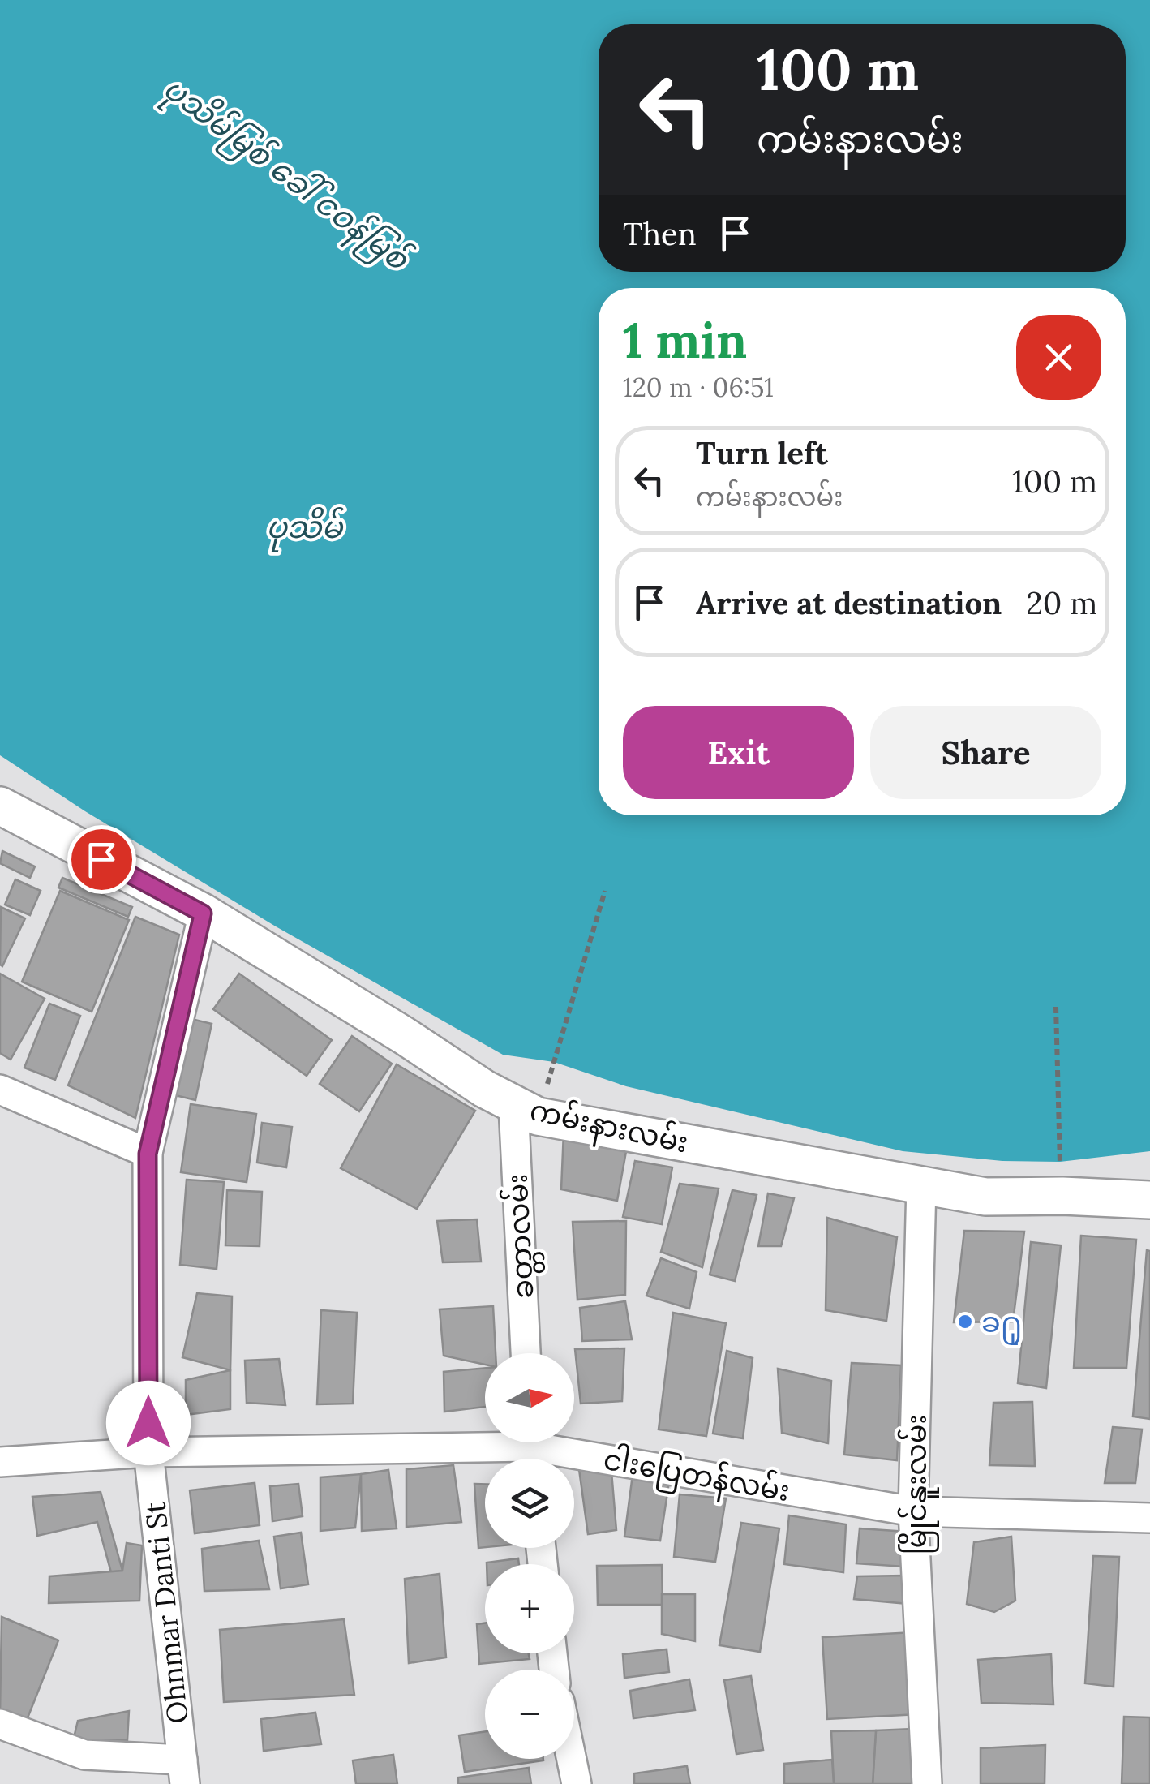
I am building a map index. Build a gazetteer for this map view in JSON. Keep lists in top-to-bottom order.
{
  "streets": {
    "street": [
      "ကမ်းနားလမ်း",
      "ခတ္တာလမ်း",
      "ငါးပြေတန်လမ်း",
      "မြိုင်နူးလမ်း",
      "Ohnmar Danti St"
    ]
  },
  "crossings": [
    ["ကမ်းနားလမ်း", "ခတ္တာလမ်း"],
    ["ကမ်းနားလမ်း", "မြိုင်နူးလမ်း"],
    ["ကမ်းနားလမ်း", "Ohnmar Danti St"],
    ["ငါးပြေတန်လမ်း", "မြိုင်နူးလမ်း"],
    ["ငါးပြေတန်လမ်း", "Ohnmar Danti St"]
  ],
  "water": ["ပုသိမ်မြစ် ခေါ် ငဝန်မြစ်", "ပုသိမ်"],
  "places": ["ခ႐ု"],
  "north": "right",
  "page": {
    "turn": ["100 m", "ကမ်းနားလမ်း"],
    "then": "Then",
    "heading": ["1 min", "120 m · 06:51"],
    "list": [
      {
        "name": "Turn left",
        "note": "ကမ်းနားလမ်း",
        "value": "100 m"
      },
      {
        "name": "Arrive at destination",
        "value": "20 m"
      }
    ],
    "buttons": ["Exit", "Share"],
    "map_buttons": ["+", "−"]
  }
}
